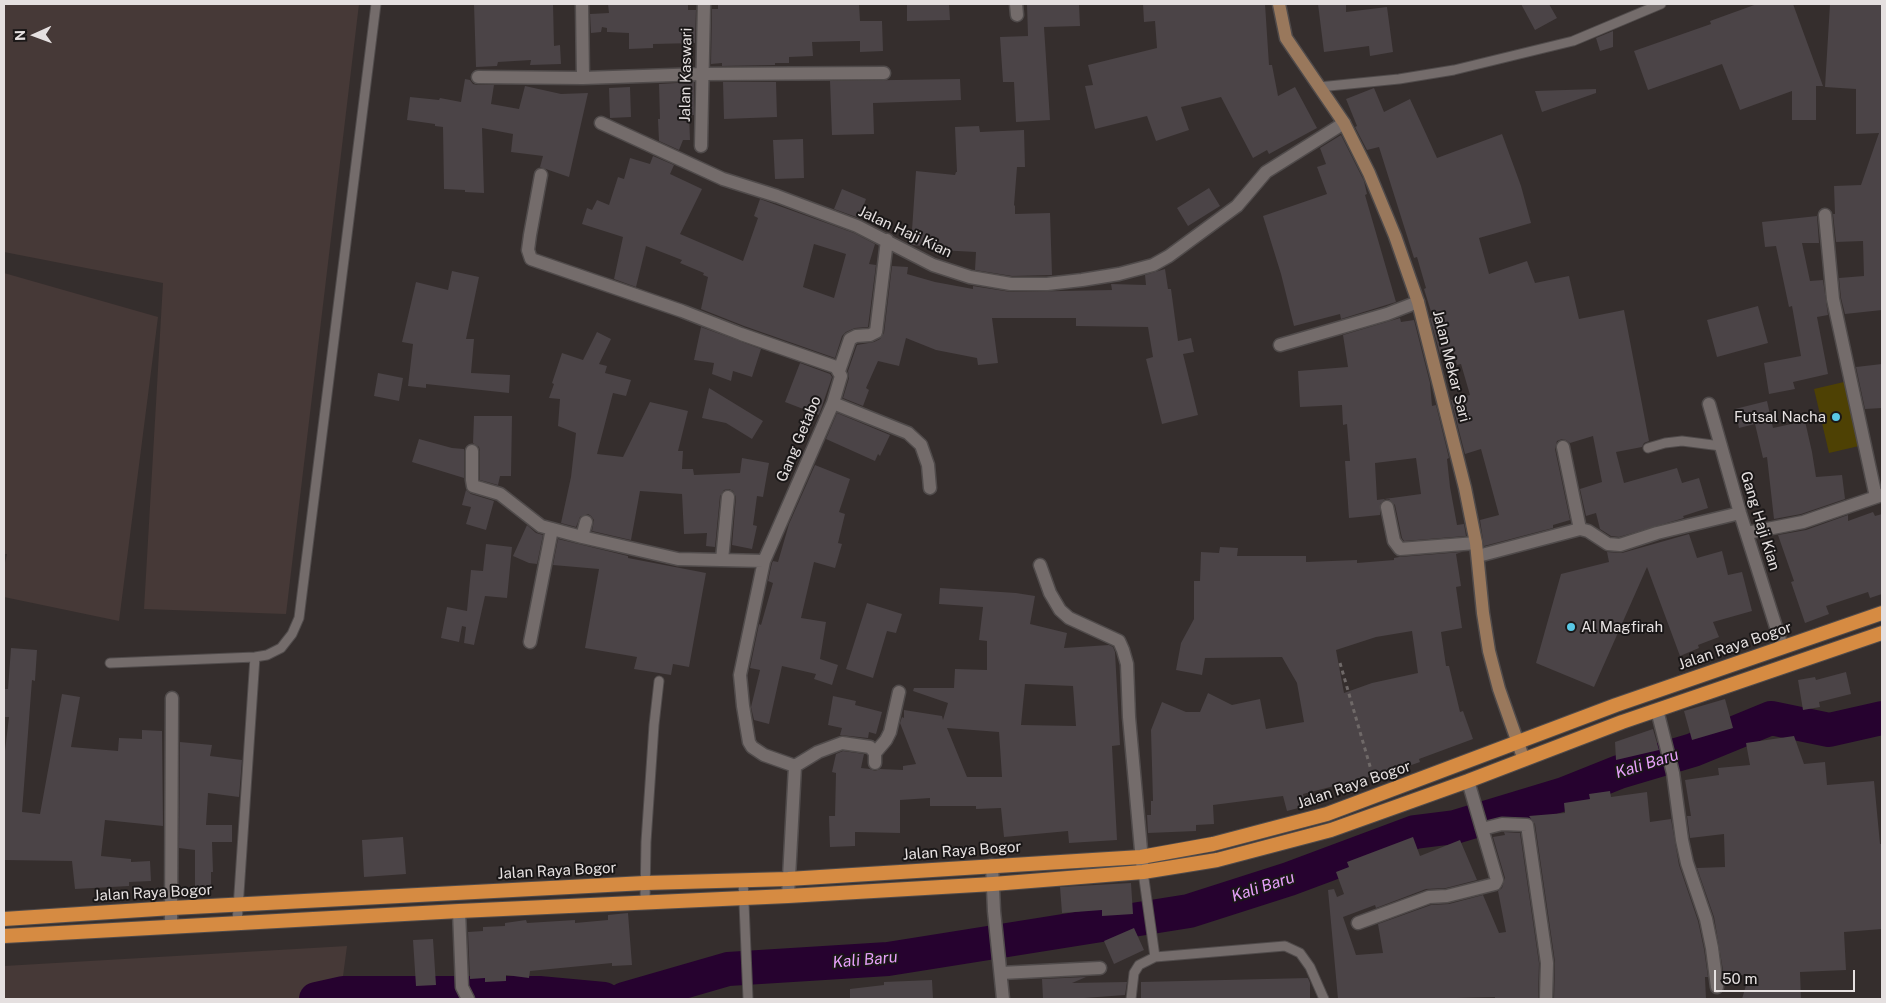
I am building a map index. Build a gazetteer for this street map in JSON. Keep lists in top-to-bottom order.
{
  "streets": {
    "highway": ["Jalan Raya Bogor"],
    "main road": ["Jalan Mekar Sari"],
    "street": [
      "Jalan Kaswari",
      "Jalan Haji Kian",
      "Gang Getabo",
      "Gang Haji Kian"
    ]
  },
  "crossings": [
    ["Jalan Haji Kian", "Jalan Mekar Sari"],
    ["Jalan Haji Kian", "Gang Getabo"],
    ["Jalan Mekar Sari", "Jalan Raya Bogor"],
    ["Gang Haji Kian", "Jalan Raya Bogor"]
  ],
  "water": ["Kali Baru"],
  "places": ["Futsal Nacha", "Al Magfirah"],
  "scale_bar": "50 m",
  "north": "left"
}
